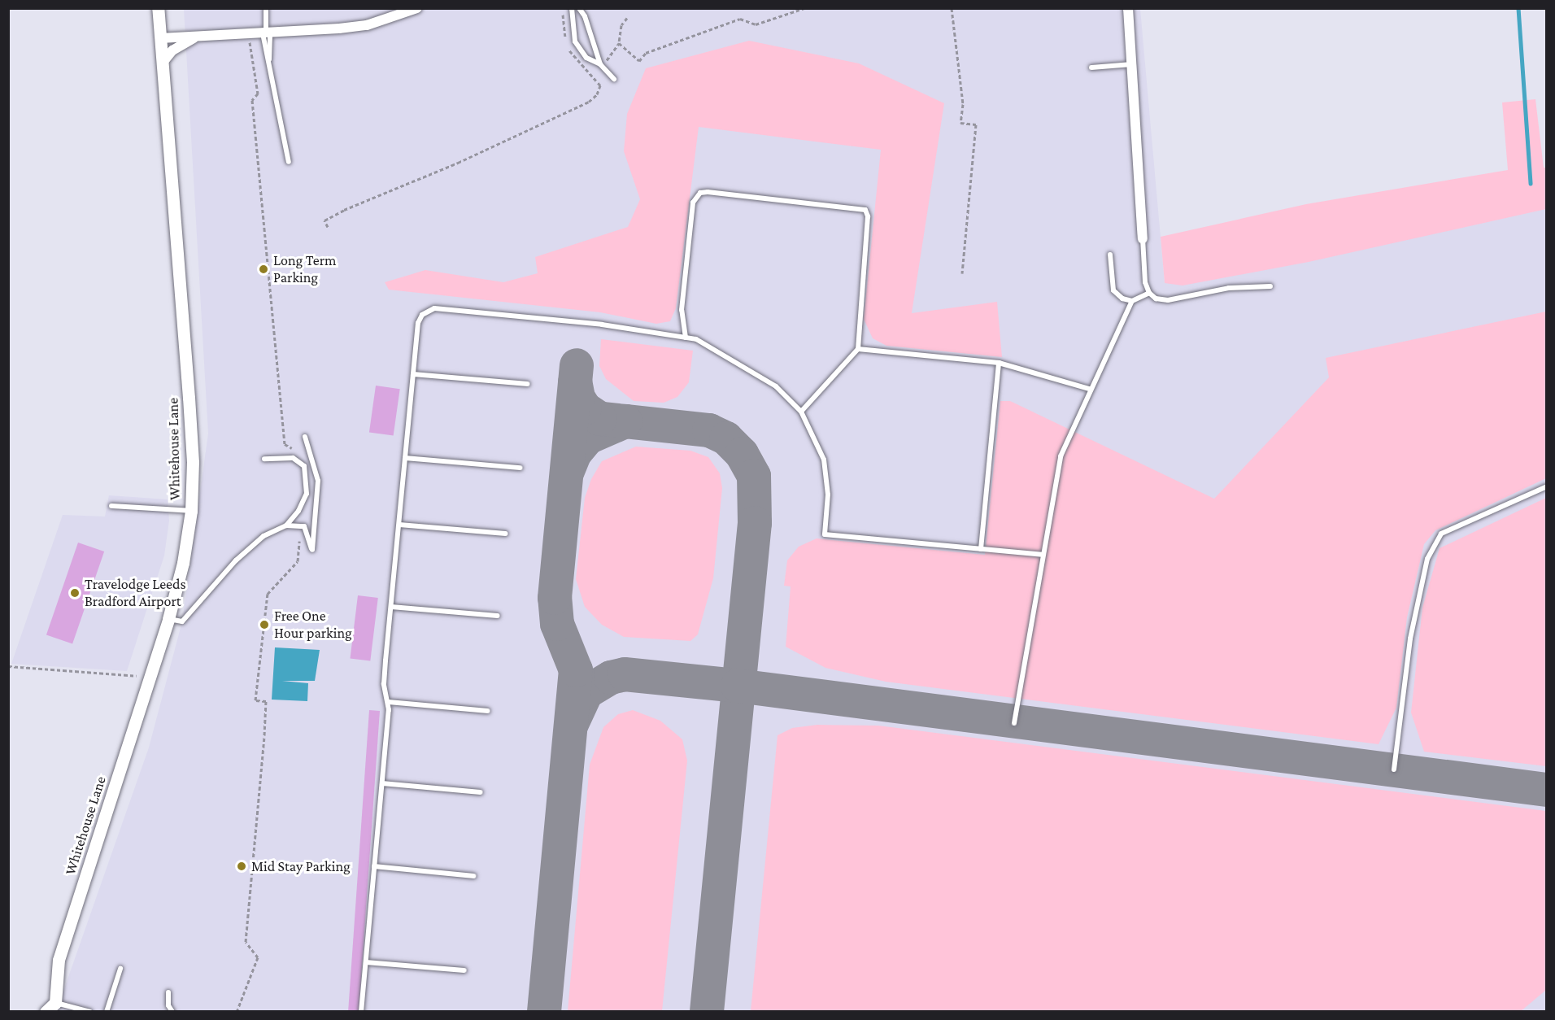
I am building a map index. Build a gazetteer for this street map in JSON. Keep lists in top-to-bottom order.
{
  "streets": {
    "street": ["Whitehouse Lane"]
  },
  "places": [
    "Long Term Parking",
    "Travelodge Leeds Bradford Airport",
    "Free One Hour parking",
    "Mid Stay Parking"
  ]
}
